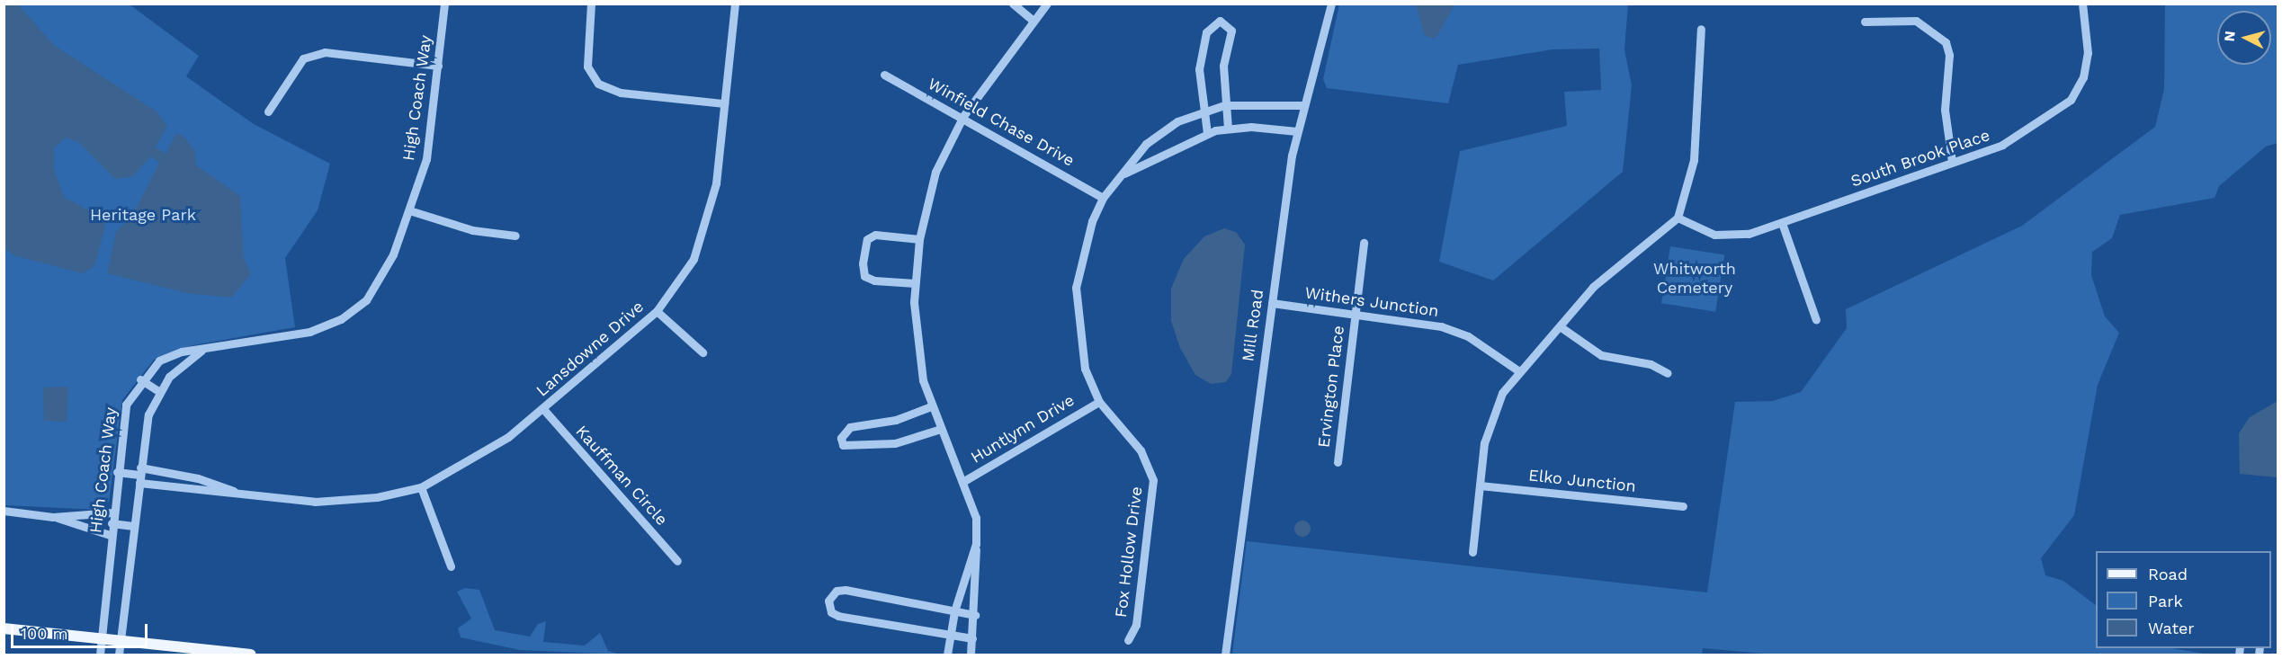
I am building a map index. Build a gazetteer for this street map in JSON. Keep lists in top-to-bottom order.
{
  "streets": {
    "street": [
      "High Coach Way",
      "Winfield Chase Drive",
      "South Brook Place",
      "Withers Junction",
      "Mill Road",
      "Lansdowne Drive",
      "Ervington Place",
      "Huntlynn Drive",
      "Kauffman Circle",
      "Elko Junction",
      "Fox Hollow Drive"
    ]
  },
  "crossings": [
    ["Winfield Chase Drive", "Fox Hollow Drive"],
    ["Withers Junction", "Mill Road"],
    ["Withers Junction", "Ervington Place"],
    ["Mill Road", "Fox Hollow Drive"],
    ["Lansdowne Drive", "Kauffman Circle"],
    ["Huntlynn Drive", "Fox Hollow Drive"]
  ],
  "parks": ["Heritage Park", "Whitworth Cemetery"],
  "legend": ["Road", "Park", "Water"],
  "scale_bar": "100 m",
  "north": "left"
}
